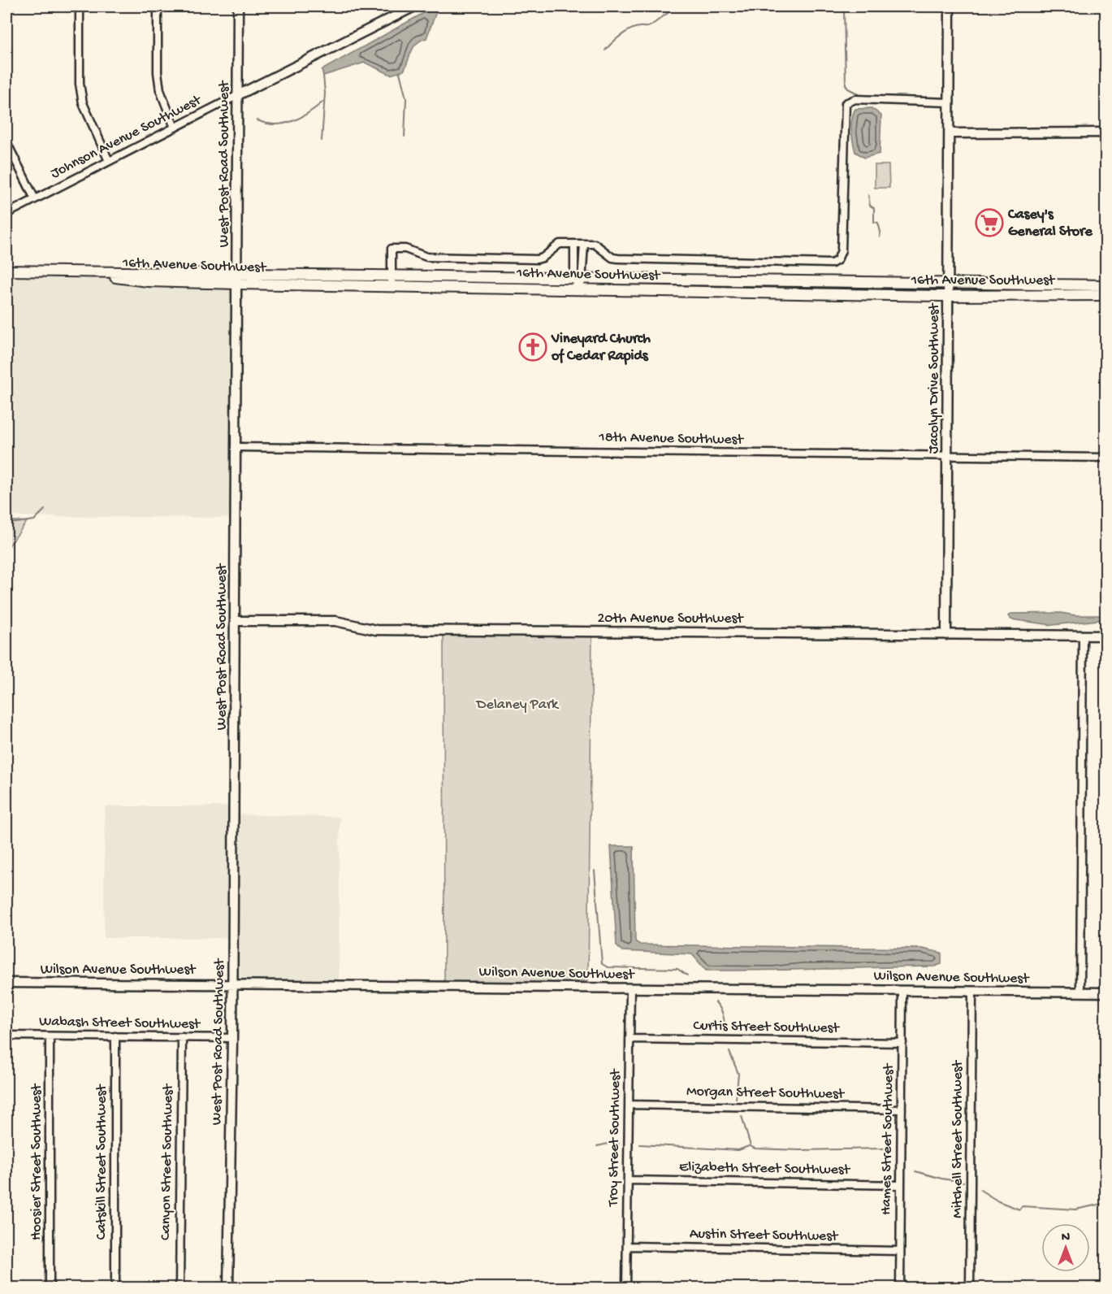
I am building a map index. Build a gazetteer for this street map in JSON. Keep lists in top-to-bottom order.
{
  "streets": {
    "main road": ["16th Avenue Southwest"],
    "street": [
      "Johnson Avenue Southwest",
      "West Post Road Southwest",
      "Jacolyn Drive Southwest",
      "18th Avenue Southwest",
      "20th Avenue Southwest",
      "Wilson Avenue Southwest",
      "Wabash Street Southwest",
      "Curtis Street Southwest",
      "Morgan Street Southwest",
      "Troy Street Southwest",
      "Hames Street Southwest",
      "Mitchell Street Southwest",
      "Hoosier Street Southwest",
      "Catskill Street Southwest",
      "Canyon Street Southwest",
      "Elizabeth Street Southwest",
      "Austin Street Southwest"
    ]
  },
  "crossings": [
    ["Johnson Avenue Southwest", "West Post Road Southwest"],
    ["West Post Road Southwest", "16th Avenue Southwest"],
    ["West Post Road Southwest", "18th Avenue Southwest"],
    ["West Post Road Southwest", "20th Avenue Southwest"],
    ["West Post Road Southwest", "Wilson Avenue Southwest"],
    ["West Post Road Southwest", "Wabash Street Southwest"],
    ["16th Avenue Southwest", "Jacolyn Drive Southwest"],
    ["Jacolyn Drive Southwest", "18th Avenue Southwest"],
    ["Jacolyn Drive Southwest", "20th Avenue Southwest"],
    ["Wilson Avenue Southwest", "Troy Street Southwest"],
    ["Wilson Avenue Southwest", "Hames Street Southwest"],
    ["Wilson Avenue Southwest", "Mitchell Street Southwest"],
    ["Wabash Street Southwest", "Hoosier Street Southwest"],
    ["Wabash Street Southwest", "Catskill Street Southwest"],
    ["Wabash Street Southwest", "Canyon Street Southwest"],
    ["Curtis Street Southwest", "Troy Street Southwest"],
    ["Curtis Street Southwest", "Hames Street Southwest"],
    ["Morgan Street Southwest", "Troy Street Southwest"],
    ["Morgan Street Southwest", "Hames Street Southwest"],
    ["Troy Street Southwest", "Elizabeth Street Southwest"],
    ["Troy Street Southwest", "Austin Street Southwest"],
    ["Hames Street Southwest", "Elizabeth Street Southwest"],
    ["Hames Street Southwest", "Austin Street Southwest"]
  ],
  "parks": ["Delaney Park"],
  "places": {
    "supermarket": ["Casey's General Store"],
    "church": ["Vineyard Church of Cedar Rapids"]
  },
  "north": "top"
}
